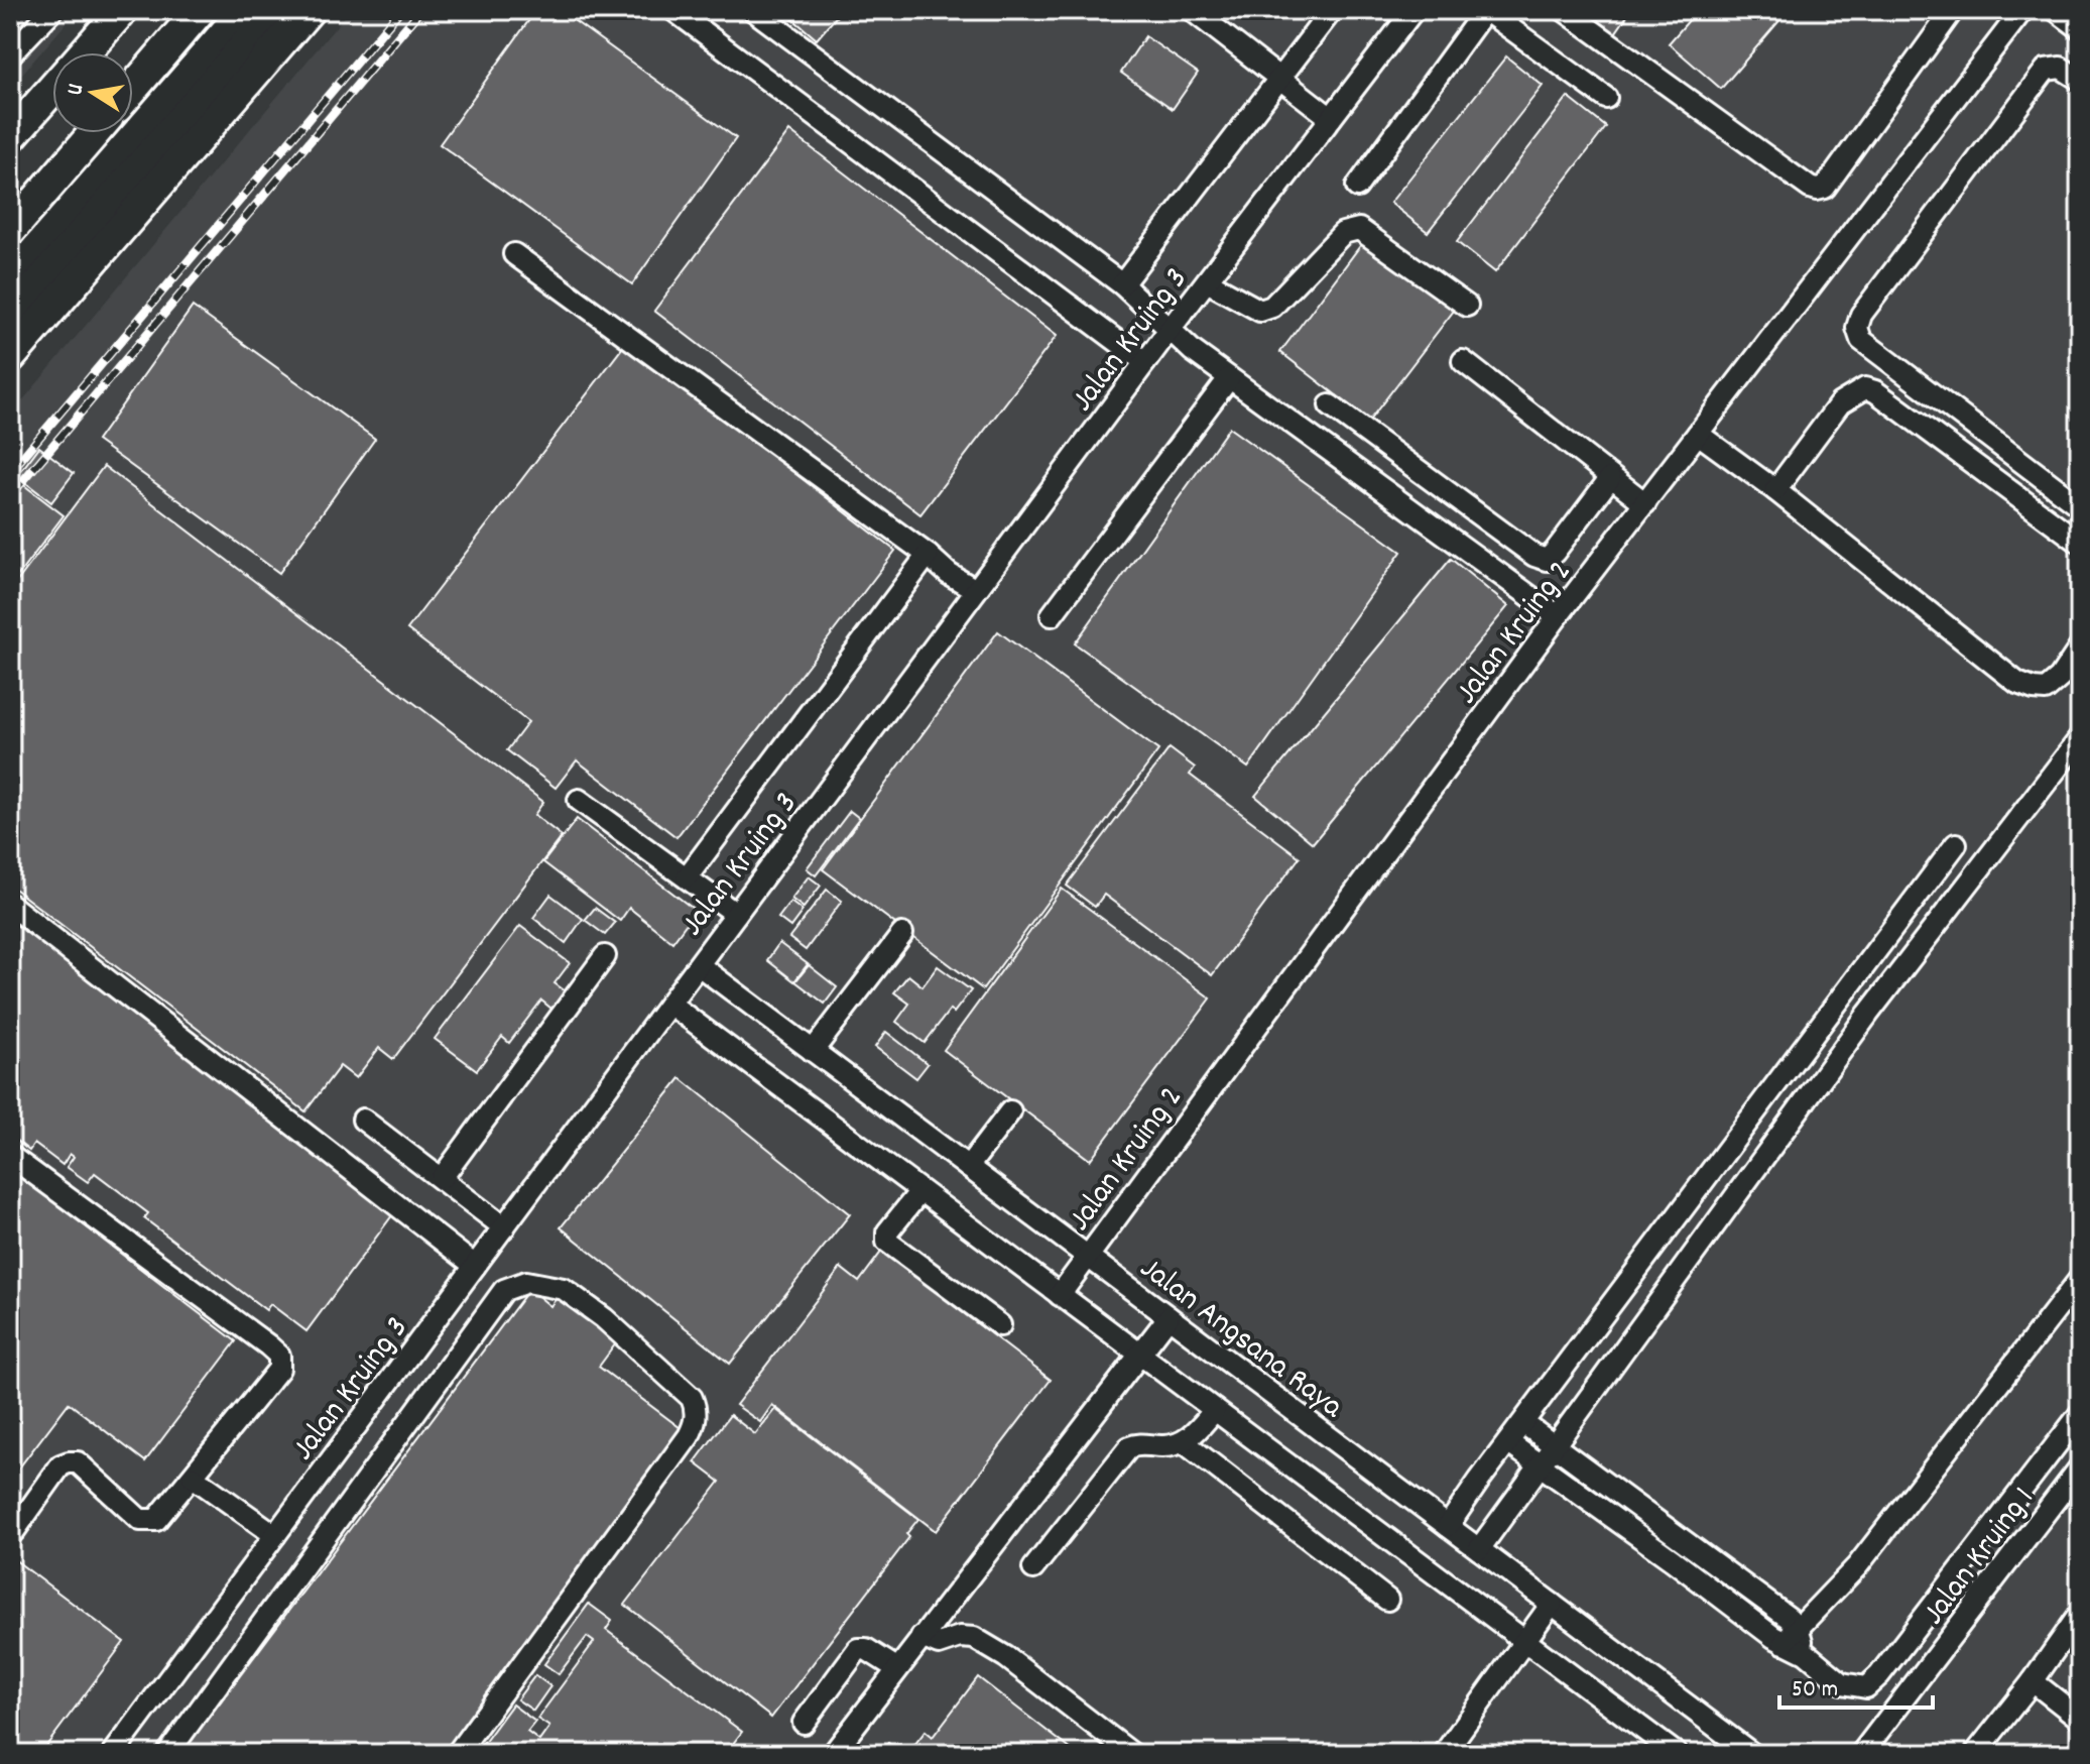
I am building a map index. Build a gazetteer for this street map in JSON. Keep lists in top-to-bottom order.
{
  "streets": {
    "street": [
      "Jalan Kruing 3",
      "Jalan Kruing 2",
      "Jalan Angsana Raya",
      "Jalan Kruing 1"
    ]
  },
  "crossings": [
    ["Jalan Kruing 3", "Jalan Angsana Raya"],
    ["Jalan Kruing 2", "Jalan Angsana Raya"]
  ],
  "scale_bar": "50 m",
  "north": "left"
}
